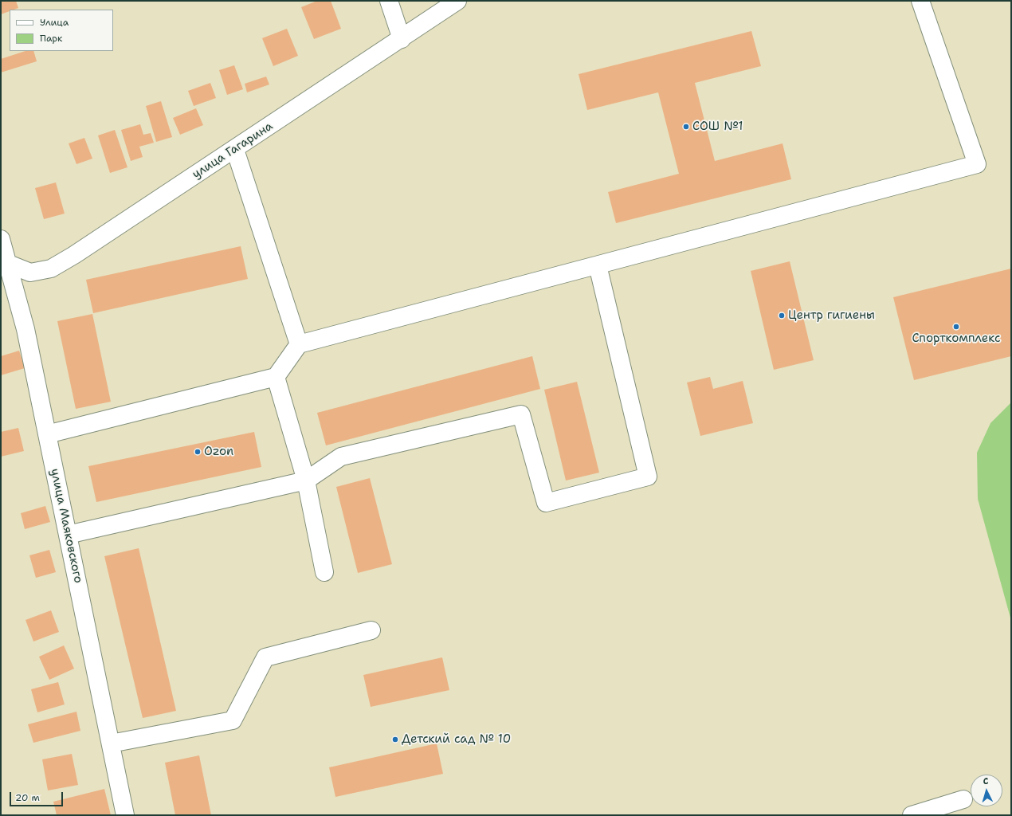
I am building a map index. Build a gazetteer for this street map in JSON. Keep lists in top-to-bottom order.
{
  "streets": {
    "street": ["улица Гагарина", "улица Маяковского"]
  },
  "crossings": [
    ["улица Гагарина", "улица Маяковского"]
  ],
  "places": [
    "СОШ №1",
    "Центр гигиены",
    "Спорткомплекс",
    "Ozon",
    "Детский сад № 10"
  ],
  "legend": ["Улица", "Парк"],
  "scale_bar": "20 m",
  "north": "top"
}
